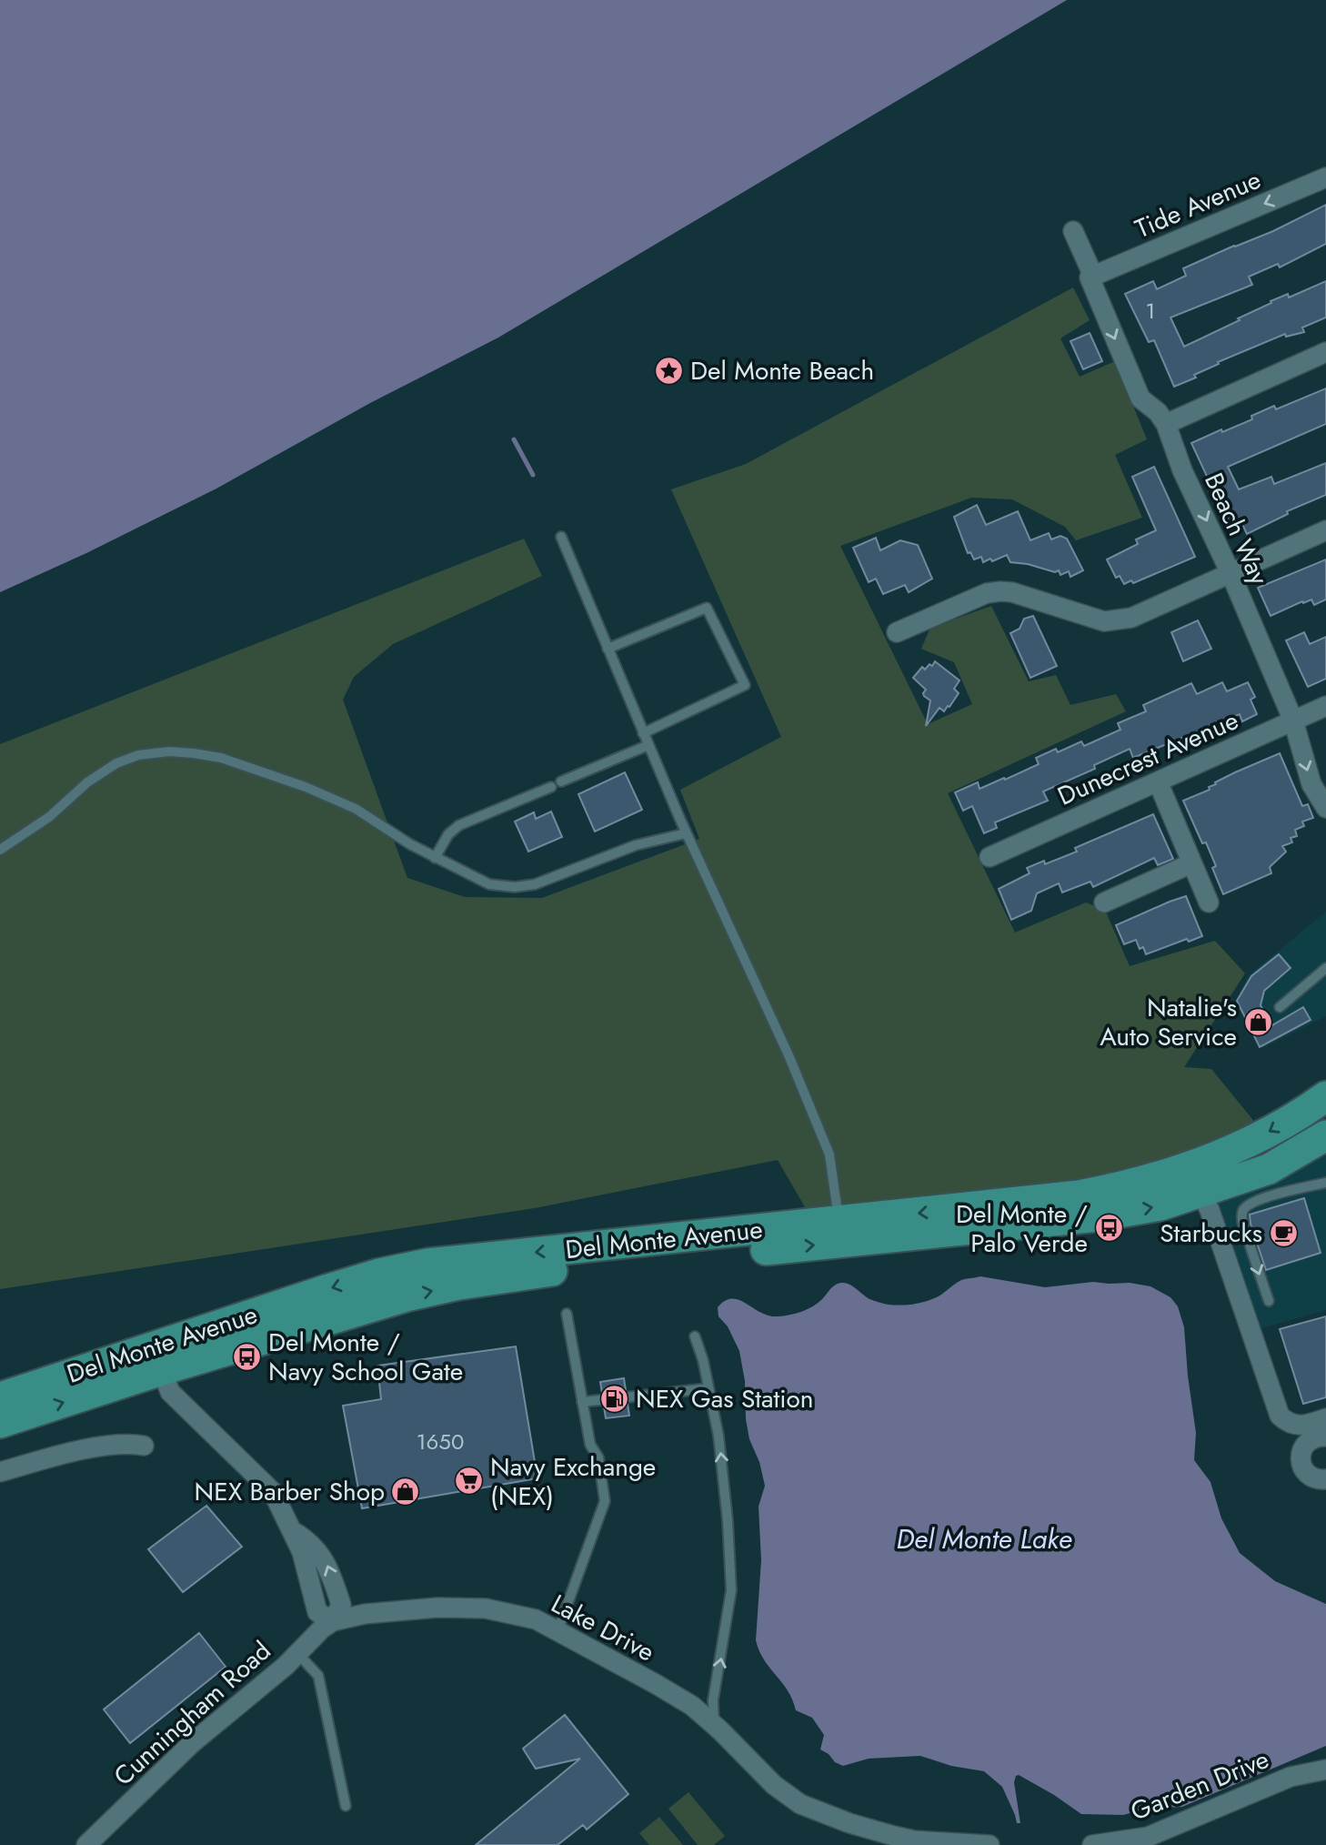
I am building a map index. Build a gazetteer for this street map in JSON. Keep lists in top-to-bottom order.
{
  "streets": {
    "main road": ["Del Monte Avenue"],
    "street": [
      "Tide Avenue",
      "Beach Way",
      "Dunecrest Avenue",
      "Lake Drive",
      "Cunningham Road",
      "Garden Drive"
    ]
  },
  "crossings": [
    ["Tide Avenue", "Beach Way"],
    ["Beach Way", "Dunecrest Avenue"],
    ["Lake Drive", "Cunningham Road"]
  ],
  "one_way": ["Beach Way"],
  "water": ["Del Monte Lake"],
  "places": {
    "place": ["Del Monte Beach"],
    "shop": ["Natalie's Auto Service", "NEX Barber Shop"],
    "bus stop": ["Del Monte / Palo Verde", "Del Monte / Navy School Gate"],
    "cafe": ["Starbucks"],
    "fuel station": ["NEX Gas Station"],
    "supermarket": ["Navy Exchange (NEX)"]
  },
  "house_numbers": ["1", "1650"]
}
